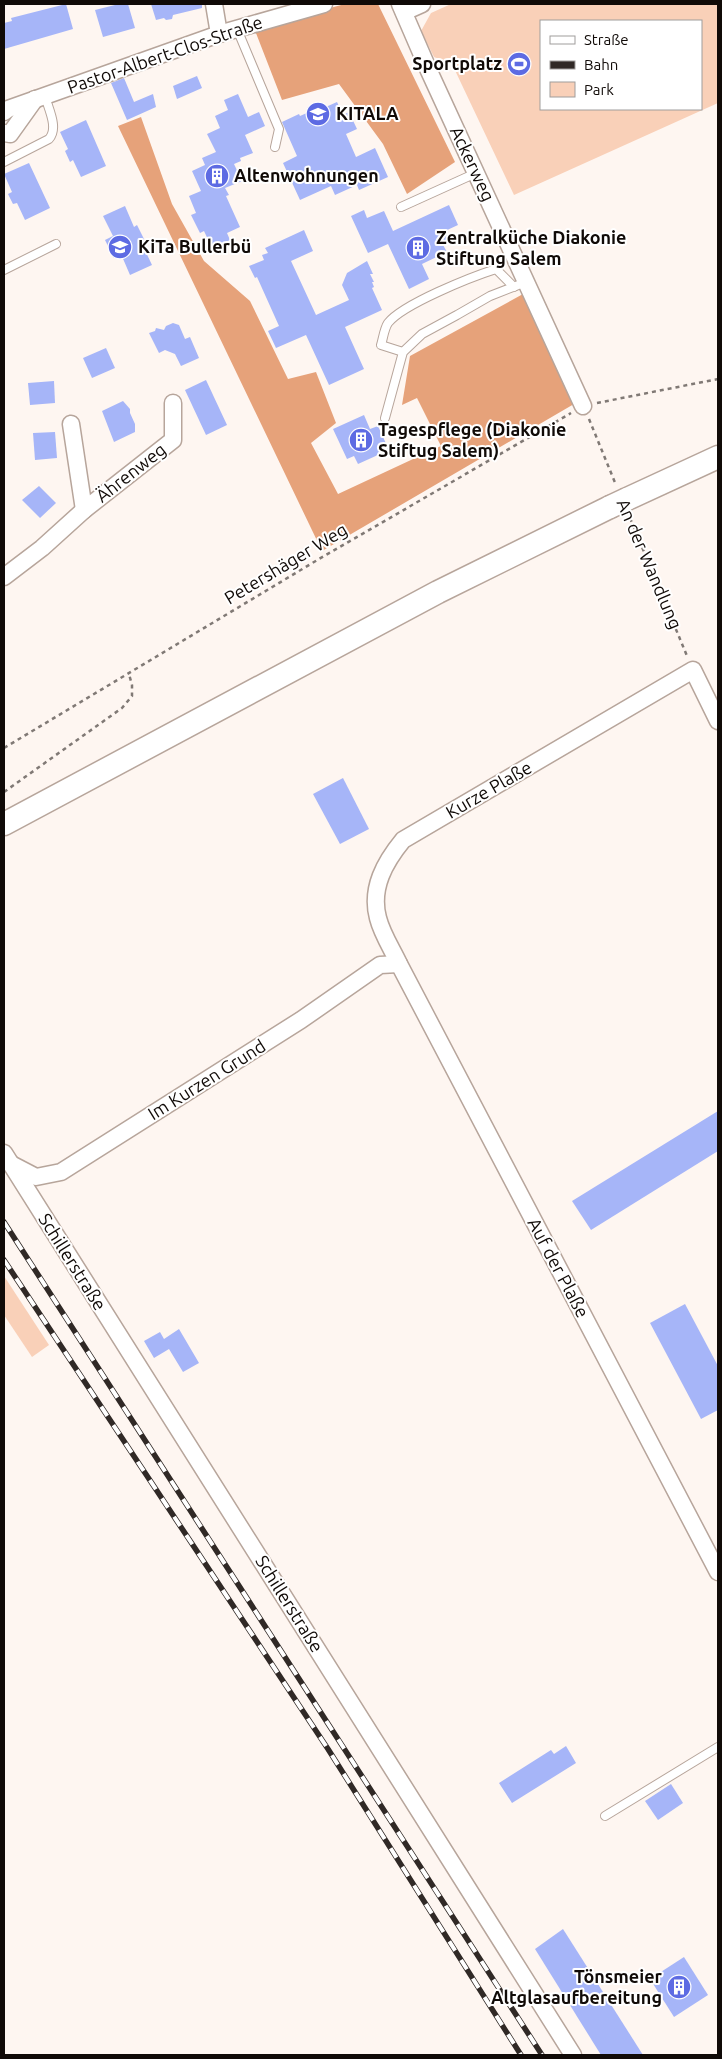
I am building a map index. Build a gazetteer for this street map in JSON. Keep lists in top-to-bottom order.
{
  "streets": {
    "street": [
      "Pastor-Albert-Clos-Straße",
      "Ackerweg",
      "Ährenweg",
      "Kurze Plaße",
      "Im Kurzen Grund",
      "Schillerstraße",
      "Auf der Plaße"
    ],
    "path": ["Petershäger Weg", "An der Wandlung"]
  },
  "crossings": [
    ["Ackerweg", "Petershäger Weg"],
    ["Ackerweg", "An der Wandlung"],
    ["Petershäger Weg", "An der Wandlung"],
    ["An der Wandlung", "Kurze Plaße"],
    ["Kurze Plaße", "Im Kurzen Grund"],
    ["Kurze Plaße", "Auf der Plaße"],
    ["Im Kurzen Grund", "Schillerstraße"],
    ["Im Kurzen Grund", "Auf der Plaße"]
  ],
  "places": {
    "sports": ["Sportplatz"],
    "school or university": ["KITALA", "KiTa Bullerbü"],
    "building": [
      "Altenwohnungen",
      "Zentralküche Diakonie Stiftung Salem",
      "Tagespflege (Diakonie Stiftug Salem)",
      "Tönsmeier Altglasaufbereitung"
    ]
  },
  "legend": ["Straße", "Bahn", "Park"]
}
